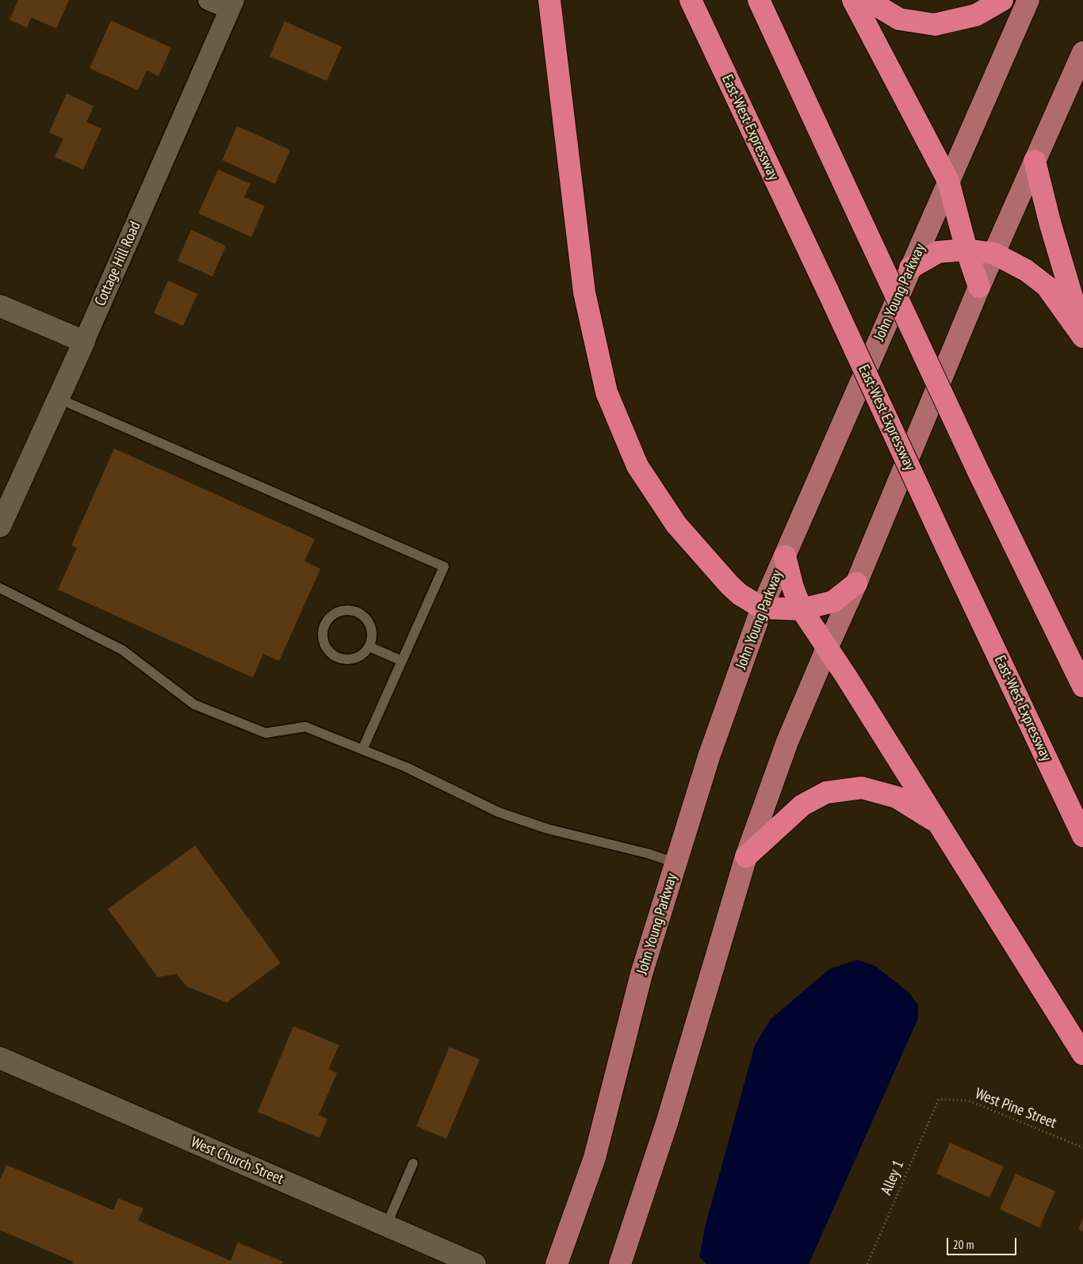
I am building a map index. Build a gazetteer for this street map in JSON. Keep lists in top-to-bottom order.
{
  "streets": {
    "highway": ["East-West Expressway"],
    "main road": ["John Young Parkway"],
    "street": ["Cottage Hill Road", "West Church Street"],
    "path": ["West Pine Street", "Alley 1"]
  },
  "crossings": [
    ["West Pine Street", "Alley 1"]
  ],
  "scale_bar": "20 m"
}
